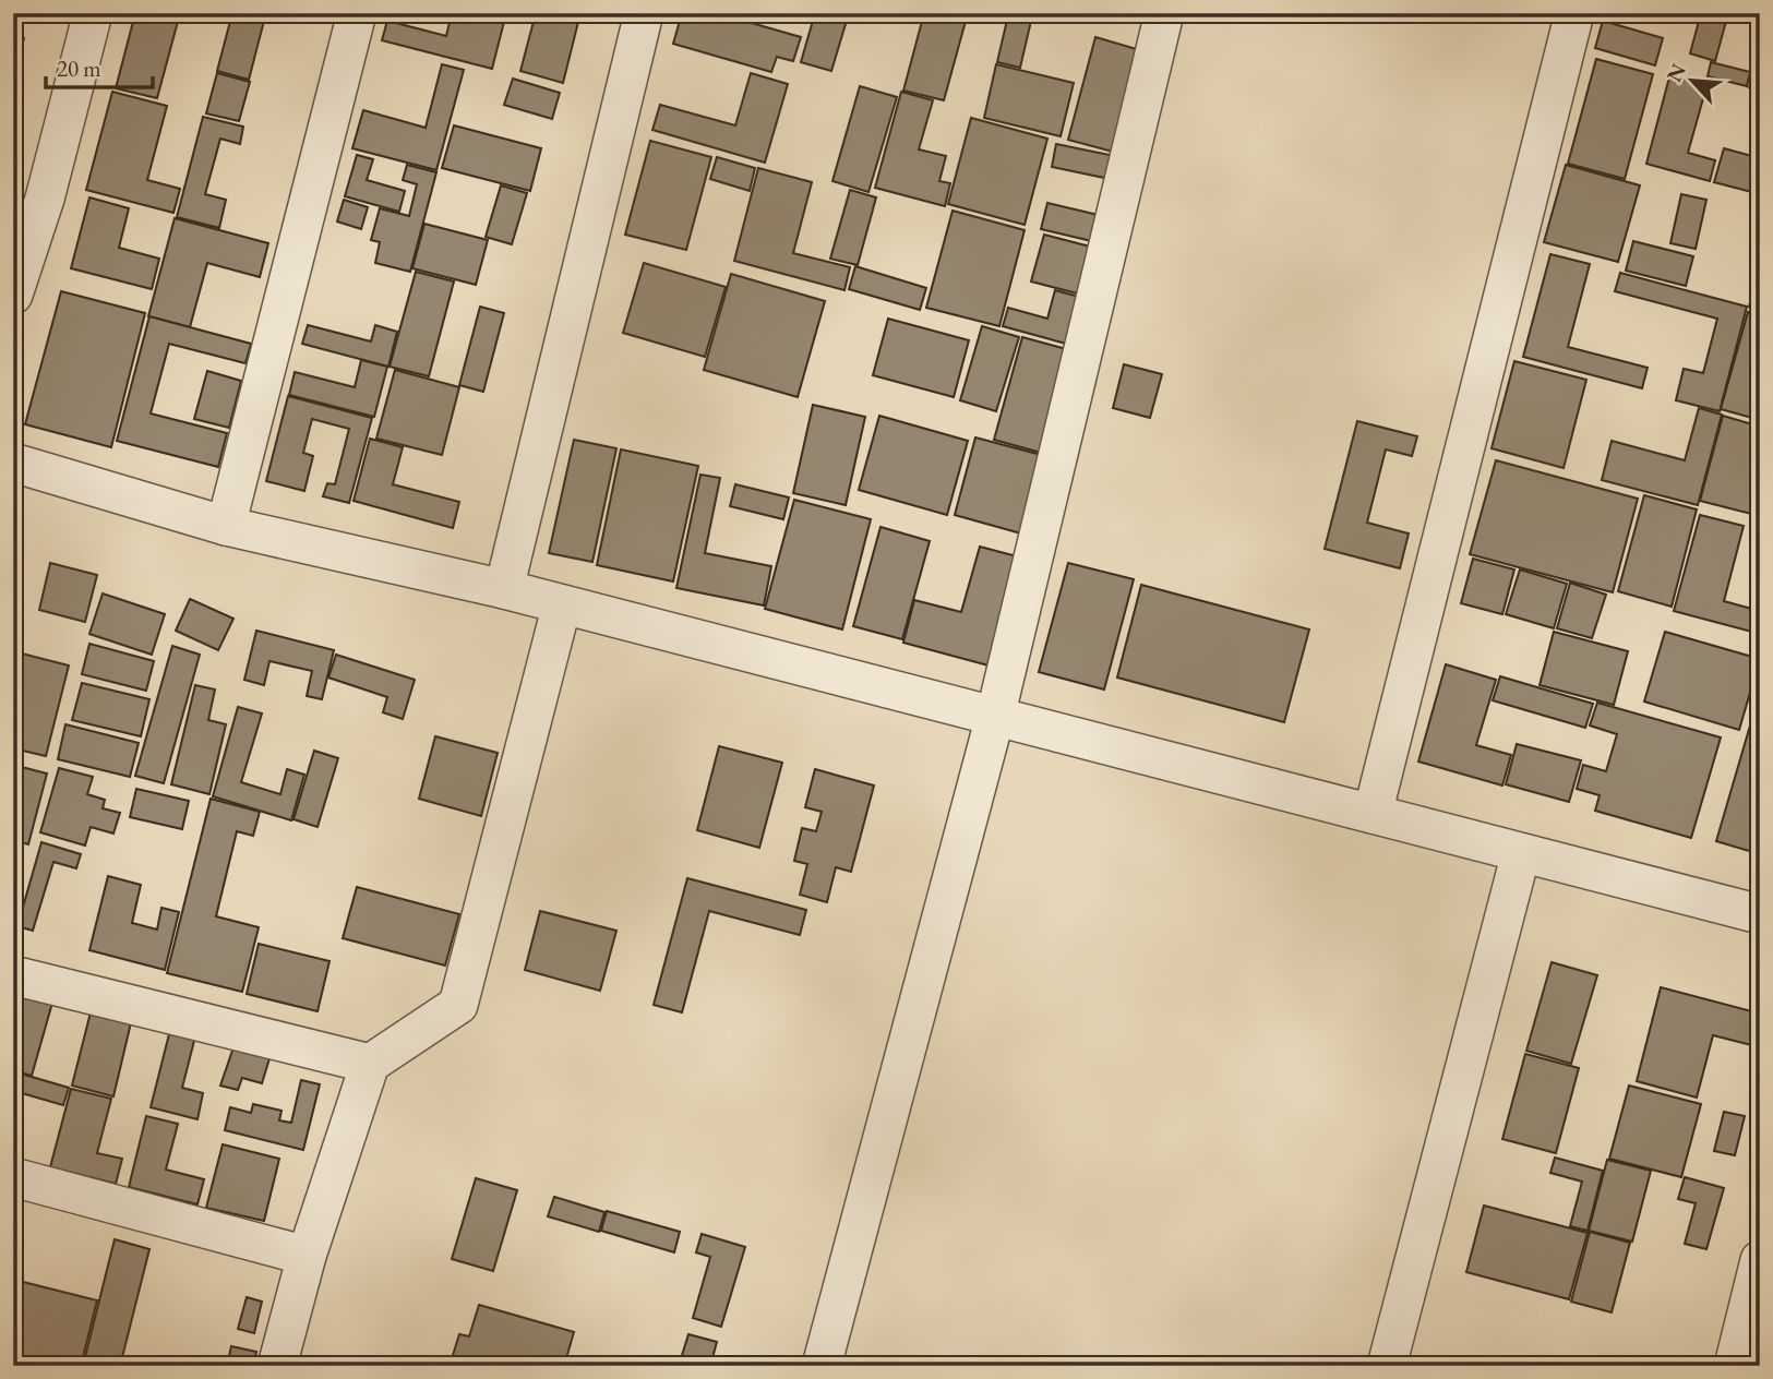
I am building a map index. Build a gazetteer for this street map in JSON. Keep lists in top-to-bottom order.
{
  "scale_bar": "20 m",
  "north": "top left"
}
